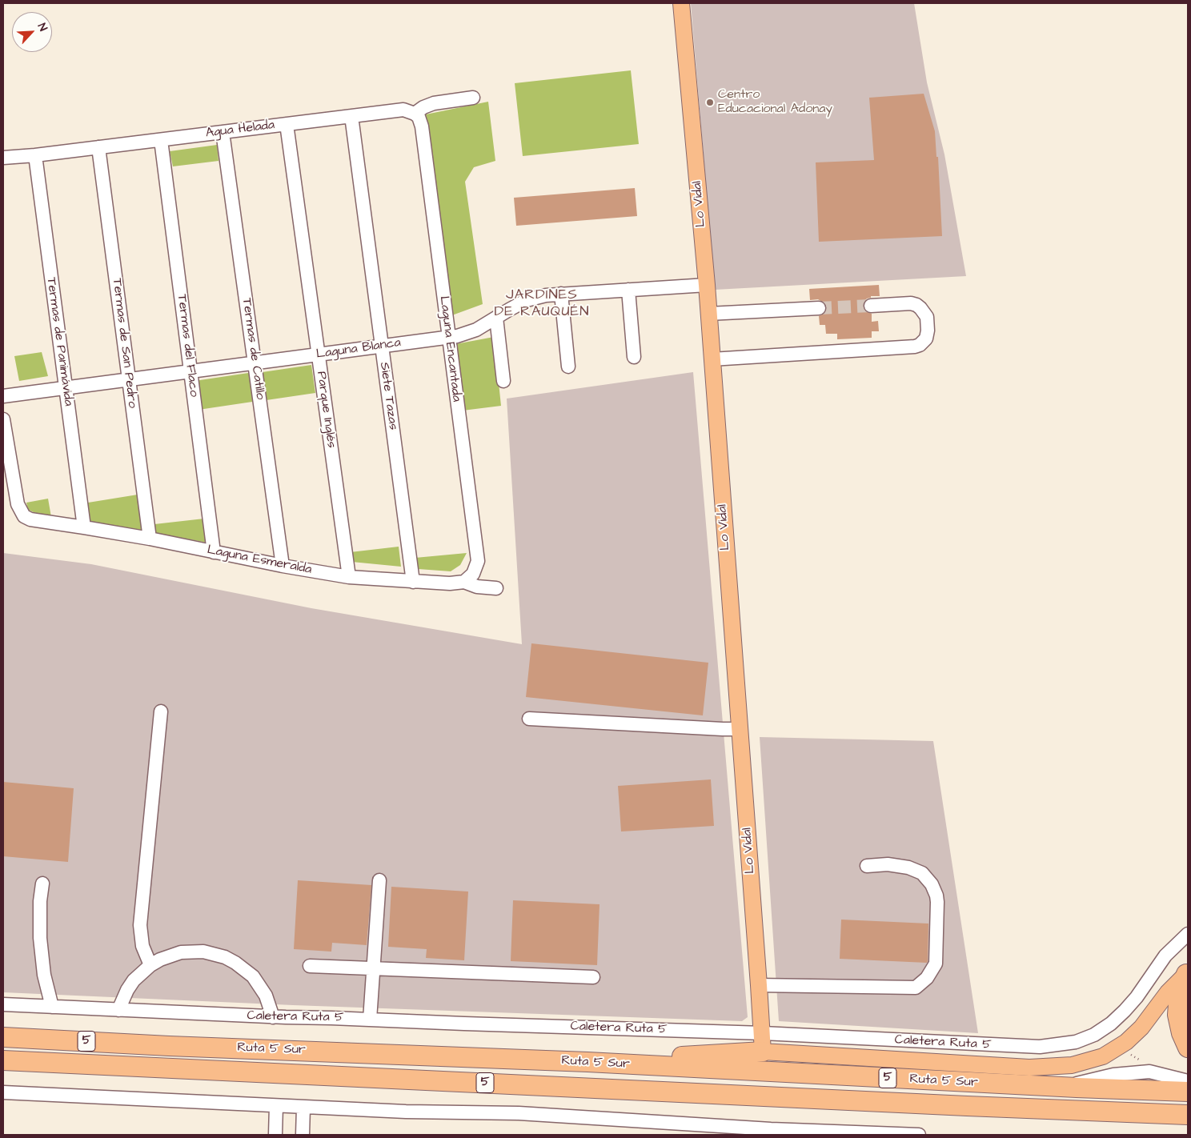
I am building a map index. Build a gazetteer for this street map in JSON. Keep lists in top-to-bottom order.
{
  "streets": {
    "highway": ["5", "Ruta 5 Sur"],
    "main road": ["Lo Vidal"],
    "street": [
      "Agua Helada",
      "Termas de Panimávida",
      "Termas de San Pedro",
      "Termas del Flaco",
      "Termas de Catillo",
      "Laguna Blanca",
      "Laguna Encantada",
      "Siete Tazas",
      "Parque Inglés",
      "Laguna Esmeralda",
      "Caletera Ruta 5"
    ]
  },
  "crossings": [
    ["Agua Helada", "Termas de Panimávida"],
    ["Agua Helada", "Termas de San Pedro"],
    ["Agua Helada", "Termas del Flaco"],
    ["Agua Helada", "Termas de Catillo"],
    ["Agua Helada", "Laguna Encantada"],
    ["Agua Helada", "Siete Tazas"],
    ["Agua Helada", "Parque Inglés"],
    ["Lo Vidal", "Laguna Blanca"],
    ["Lo Vidal", "Caletera Ruta 5"],
    ["Termas de Panimávida", "Laguna Blanca"],
    ["Termas de Panimávida", "Laguna Esmeralda"],
    ["Termas de San Pedro", "Laguna Blanca"],
    ["Termas de San Pedro", "Laguna Esmeralda"],
    ["Termas del Flaco", "Laguna Blanca"],
    ["Termas del Flaco", "Laguna Esmeralda"],
    ["Termas de Catillo", "Laguna Blanca"],
    ["Termas de Catillo", "Laguna Esmeralda"],
    ["Laguna Blanca", "Laguna Encantada"],
    ["Laguna Blanca", "Siete Tazas"],
    ["Laguna Blanca", "Parque Inglés"],
    ["Laguna Encantada", "Laguna Esmeralda"],
    ["Siete Tazas", "Laguna Esmeralda"],
    ["Parque Inglés", "Laguna Esmeralda"]
  ],
  "districts": ["JARDINES DE RAUQUÉN"],
  "places": ["Centro Educacional Adonay"],
  "north": "top right"
}
